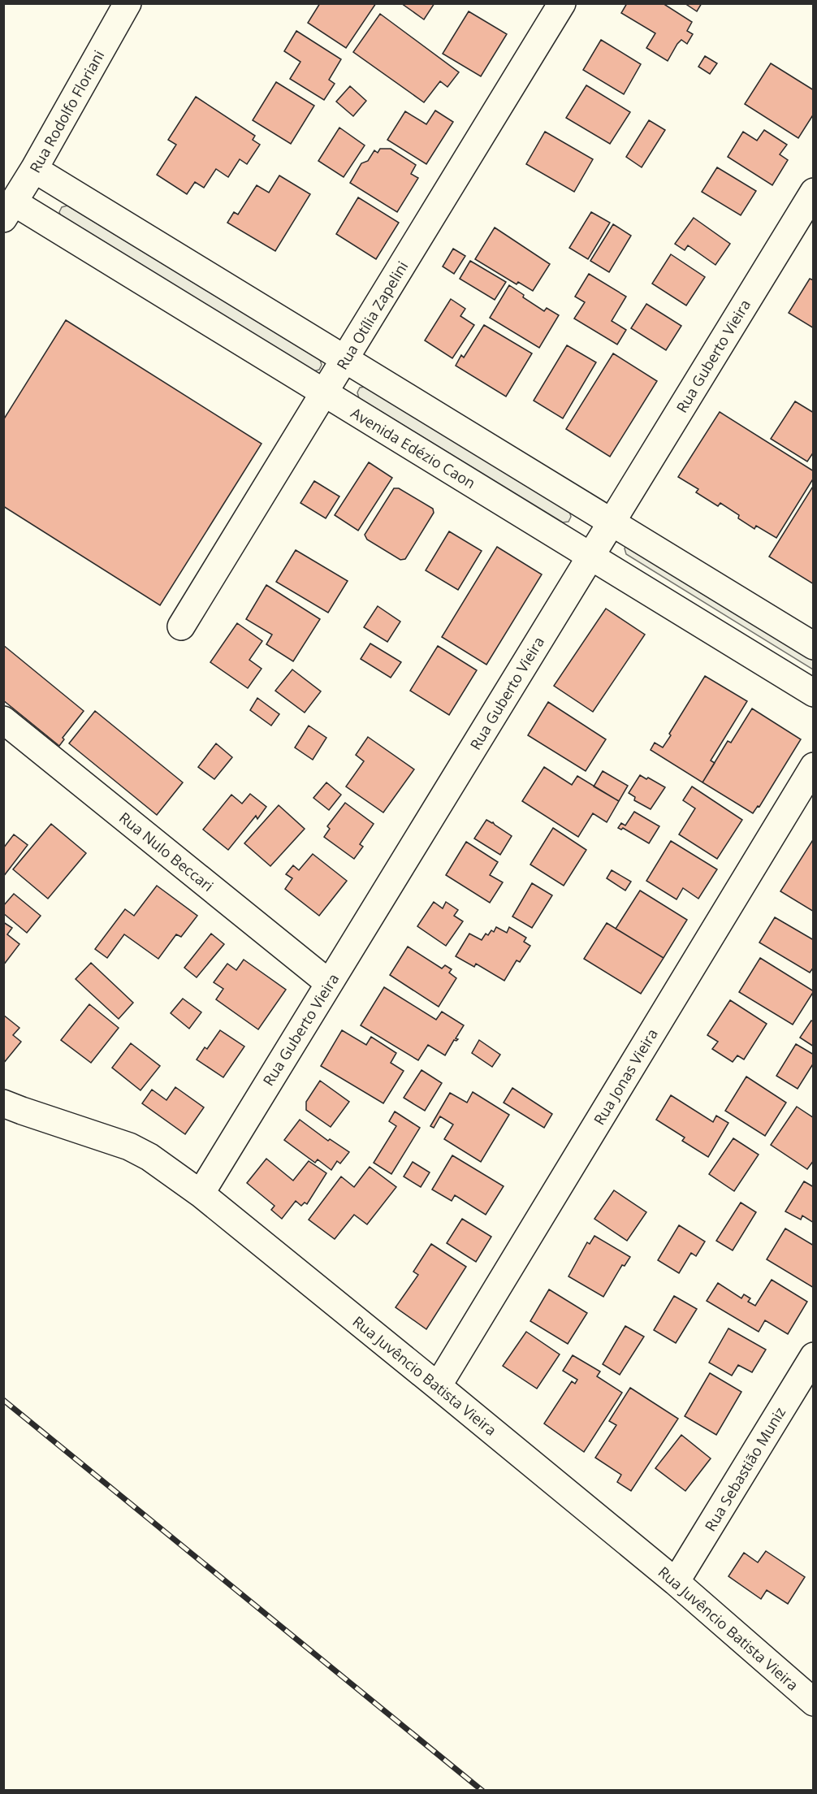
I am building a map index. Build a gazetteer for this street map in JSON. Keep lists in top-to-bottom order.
{
  "streets": {
    "street": [
      "Rua Rodolfo Floriani",
      "Rua Otília Zapelini",
      "Rua Guberto Vieira",
      "Avenida Edézio Caon",
      "Rua Nulo Beccari",
      "Rua Jonas Vieira",
      "Rua Juvêncio Batista Vieira",
      "Rua Sebastião Muniz"
    ]
  },
  "crossings": [
    ["Rua Rodolfo Floriani", "Avenida Edézio Caon"],
    ["Rua Otília Zapelini", "Avenida Edézio Caon"],
    ["Rua Guberto Vieira", "Avenida Edézio Caon"],
    ["Rua Guberto Vieira", "Rua Nulo Beccari"],
    ["Rua Guberto Vieira", "Rua Juvêncio Batista Vieira"],
    ["Rua Jonas Vieira", "Rua Juvêncio Batista Vieira"],
    ["Rua Juvêncio Batista Vieira", "Rua Sebastião Muniz"]
  ]
}
